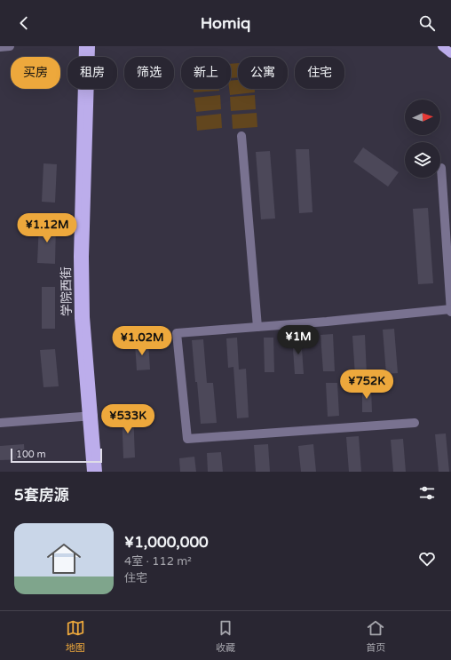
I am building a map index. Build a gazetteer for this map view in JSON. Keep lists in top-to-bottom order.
{
  "streets": {
    "main road": ["学院西街"]
  },
  "scale_bar": "100 m",
  "north": "right",
  "page": {
    "header": "Homiq",
    "chip": [
      "买房",
      "租房",
      "筛选",
      "新上",
      "公寓",
      "住宅"
    ],
    "price": [
      "¥1.12M",
      "¥1M",
      "¥1.02M",
      "¥752K",
      "¥533K"
    ],
    "scale": "100 m",
    "heading": "5套房源",
    "list": [
      {
        "name": "¥1,000,000",
        "note": "4室 · 112 m² · 住宅"
      }
    ],
    "tabs": ["地图", "收藏", "首页"]
  }
}
